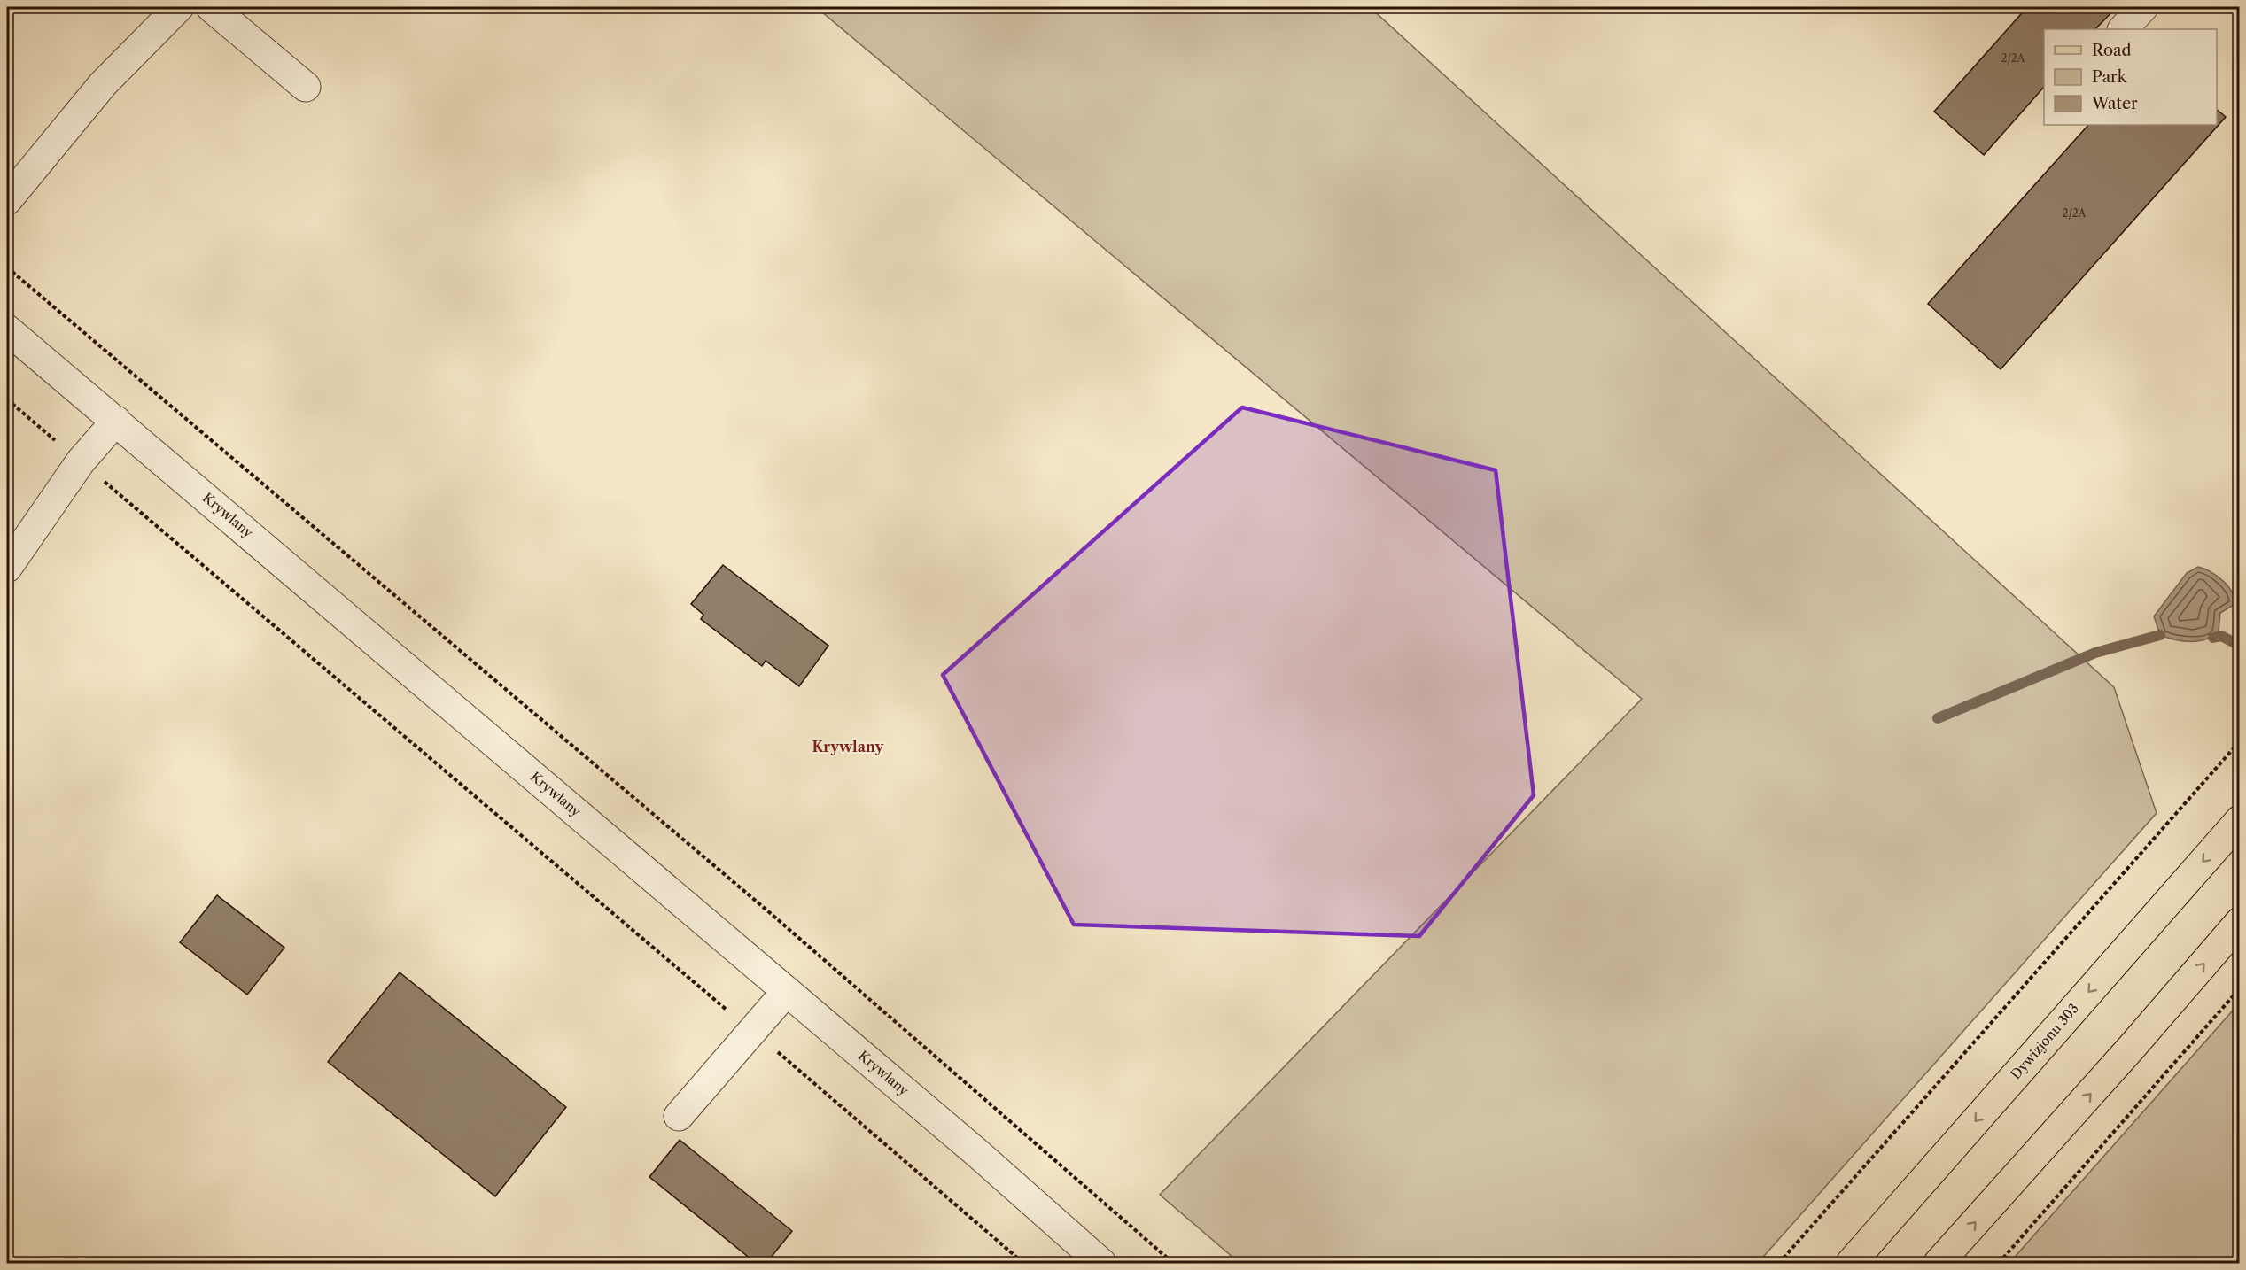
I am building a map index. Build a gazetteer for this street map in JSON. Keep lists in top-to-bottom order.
{
  "streets": {
    "main road": ["Dywizjonu 303"],
    "street": ["Krywlany"]
  },
  "districts": ["Krywlany"],
  "house_numbers": ["2/2A", "2/2A"],
  "legend": ["Road", "Park", "Water"]
}
